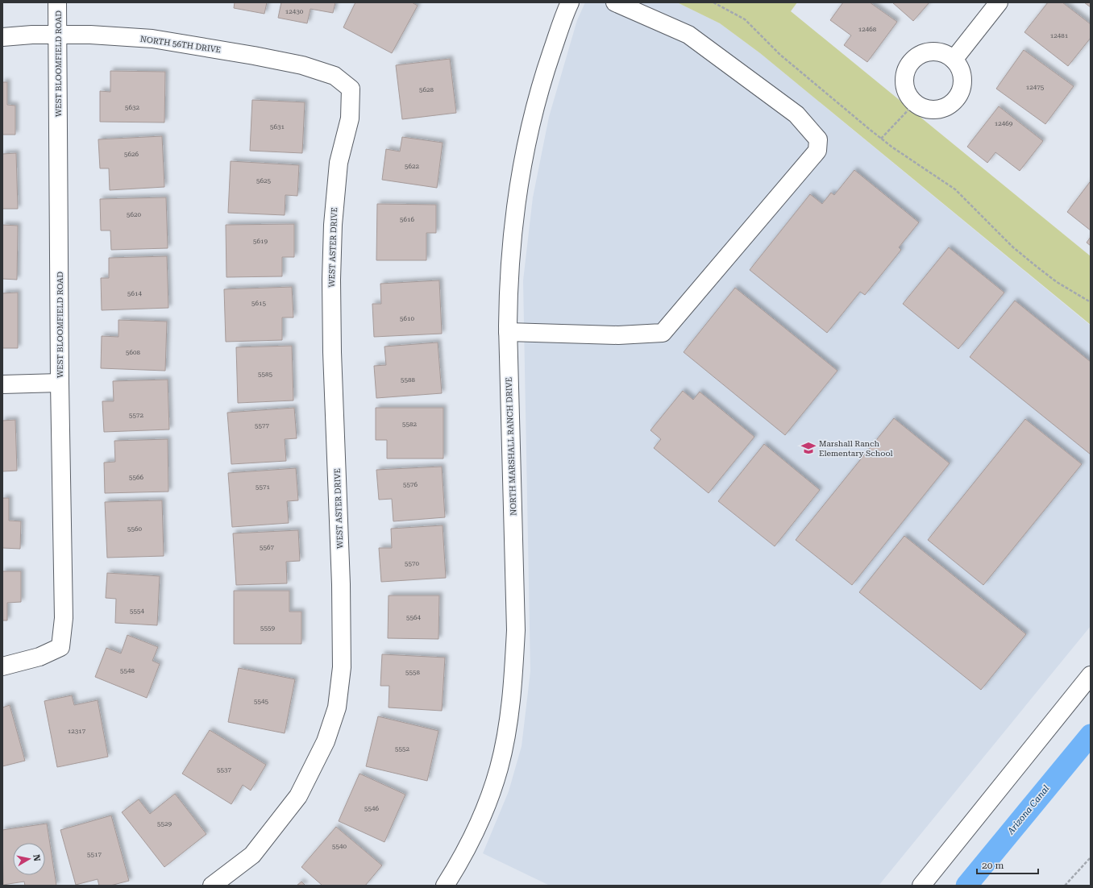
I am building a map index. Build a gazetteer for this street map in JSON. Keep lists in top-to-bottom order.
{
  "streets": {
    "street": [
      "NORTH 56TH DRIVE",
      "WEST BLOOMFIELD ROAD",
      "WEST ASTER DRIVE",
      "NORTH MARSHALL RANCH DRIVE"
    ]
  },
  "crossings": [
    ["NORTH 56TH DRIVE", "WEST BLOOMFIELD ROAD"],
    ["NORTH 56TH DRIVE", "WEST ASTER DRIVE"]
  ],
  "water": ["Arizona Canal"],
  "places": {
    "school or university": ["Marshall Ranch Elementary School"]
  },
  "house_numbers": [
    "12430",
    "12468",
    "12481",
    "12475",
    "5628",
    "5632",
    "12469",
    "5631",
    "5626",
    "5622",
    "5625",
    "5620",
    "5616",
    "5619",
    "5614",
    "5615",
    "5610",
    "5608",
    "5585",
    "5588",
    "5572",
    "5582",
    "5577",
    "5566",
    "5576",
    "5571",
    "5560",
    "5567",
    "5570",
    "5554",
    "5564",
    "5559",
    "5548",
    "5558",
    "5545",
    "12317",
    "5552",
    "5537",
    "5546",
    "5529",
    "5540",
    "5517"
  ],
  "scale_bar": "20 m",
  "north": "right"
}
